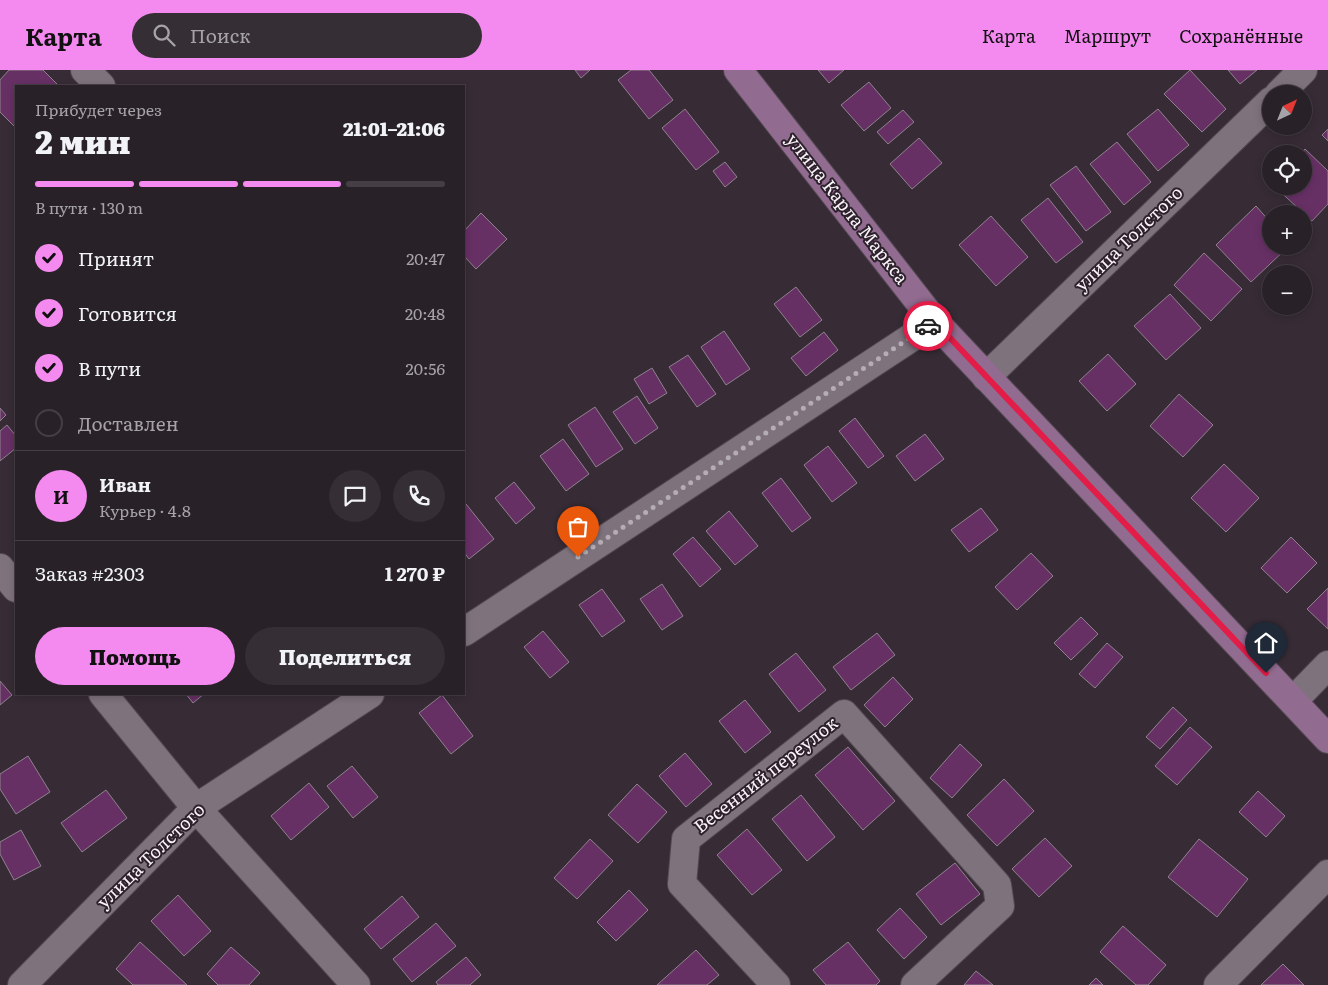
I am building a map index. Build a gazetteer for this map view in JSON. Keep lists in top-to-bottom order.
{
  "streets": {
    "main road": ["улица Карла Маркса"],
    "street": ["улица Толстого", "Весенний переулок"]
  },
  "crossings": [
    ["улица Карла Маркса", "улица Толстого"]
  ],
  "north": "top right",
  "page": {
    "header": "Карта",
    "search": "Поиск",
    "nav": ["Карта", "Маршрут", "Сохранённые"],
    "map_buttons": ["+", "−"],
    "heading": ["2 мин", "Прибудет через", "21:01–21:06"],
    "panel": [
      "Иван",
      "Курьер · 4.8",
      "Заказ #2303",
      "1 270 ₽"
    ],
    "bar": "В пути · 130 m",
    "list": [
      ["Принят", "20:47"],
      ["Готовится", "20:48"],
      ["В пути", "20:56"],
      "Доставлен"
    ],
    "round": "И",
    "buttons": ["Помощь", "Поделиться"]
  }
}
